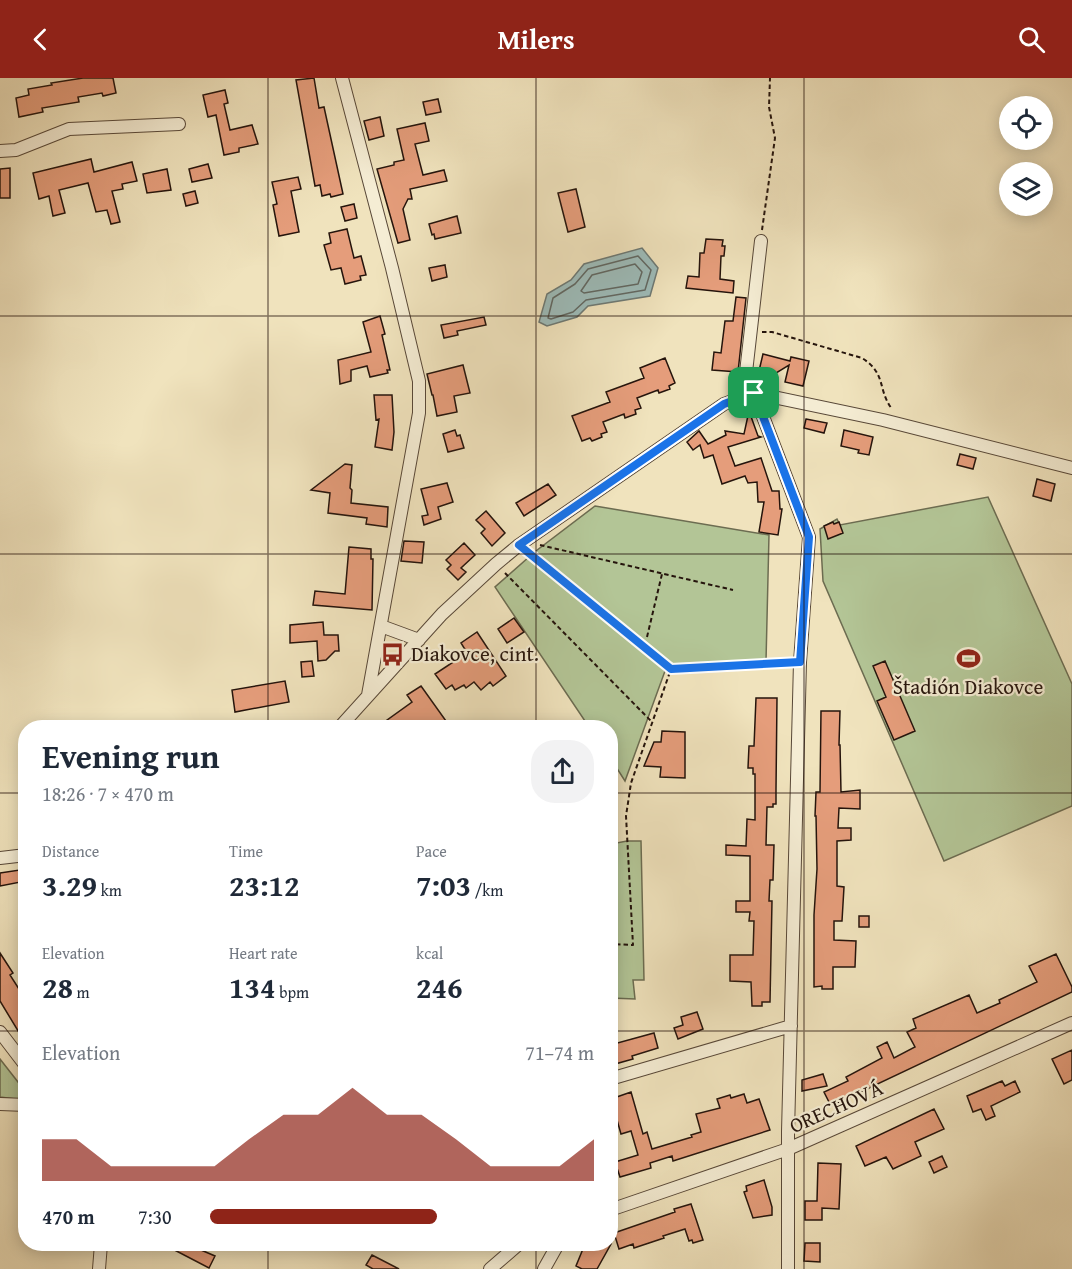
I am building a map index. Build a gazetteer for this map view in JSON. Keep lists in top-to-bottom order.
{
  "streets": {
    "street": ["ORECHOVÁ"]
  },
  "places": {
    "bus stop": ["Diakovce, cint."],
    "sports": ["Štadión Diakovce"]
  },
  "page": {
    "header": "Milers",
    "heading": ["Evening run", "18:26 · 7 × 470 m"],
    "stats": [
      ["Distance", "3.29 km"],
      ["Time", "23:12"],
      ["Pace", "7:03 /km"],
      ["Elevation", "28 m"],
      ["Heart rate", "134 bpm"],
      ["kcal", "246"]
    ],
    "chart": ["Elevation", "71–74 m"],
    "list": [
      {
        "name": "470 m",
        "note": "7:30"
      }
    ]
  }
}
